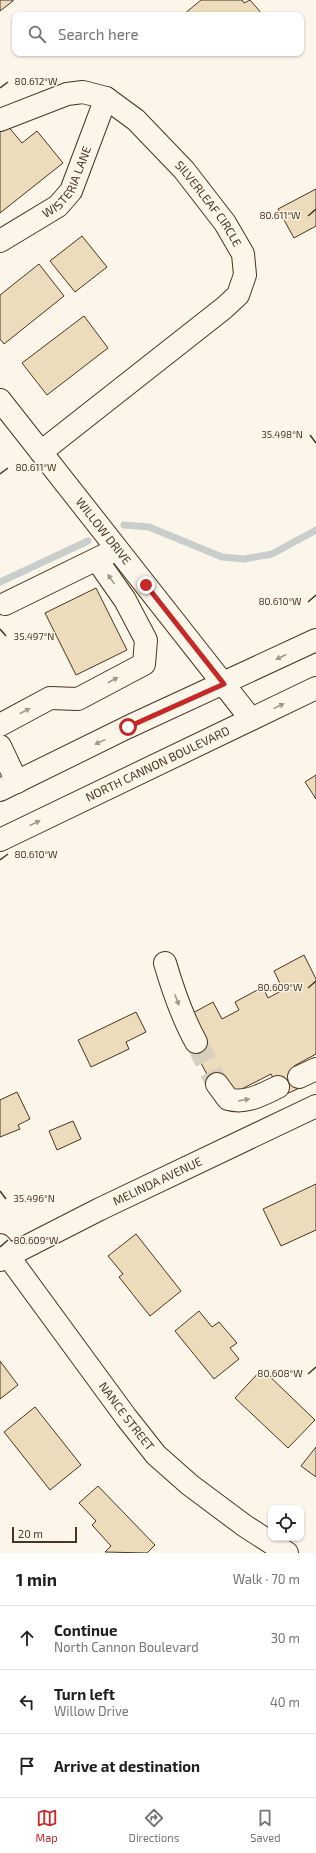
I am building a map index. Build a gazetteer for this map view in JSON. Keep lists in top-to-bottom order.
{
  "streets": {
    "street": [
      "WISTERIA LANE",
      "SILVERLEAF CIRCLE",
      "WILLOW DRIVE",
      "NORTH CANNON BOULEVARD",
      "MELINDA AVENUE",
      "NANCE STREET"
    ]
  },
  "crossings": [
    ["WISTERIA LANE", "SILVERLEAF CIRCLE"],
    ["SILVERLEAF CIRCLE", "WILLOW DRIVE"],
    ["WILLOW DRIVE", "NORTH CANNON BOULEVARD"],
    ["MELINDA AVENUE", "NANCE STREET"]
  ],
  "scale_bar": "20 m",
  "page": {
    "search": "Search here",
    "scale": "20 m",
    "heading": ["1 min", "Walk · 70 m"],
    "list": [
      ["Continue", "North Cannon Boulevard", "30 m"],
      ["Turn left", "Willow Drive", "40 m"],
      "Arrive at destination"
    ],
    "nav": ["Map", "Directions", "Saved"]
  },
  "coordinates": [
    "80.612°W",
    "80.611°W",
    "35.498°N",
    "80.610°W",
    "35.497°N",
    "80.609°W",
    "35.496°N",
    "80.608°W"
  ]
}
